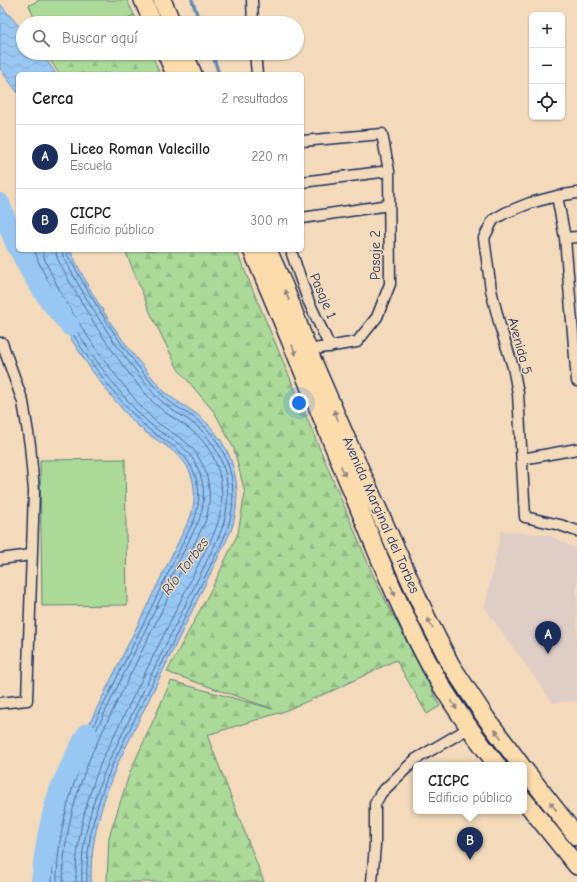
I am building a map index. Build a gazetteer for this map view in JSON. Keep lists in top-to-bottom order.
{
  "streets": {
    "highway": ["Avenida Marginal del Torbes"],
    "street": ["Pasaje 2", "Pasaje 1", "Avenida 5"]
  },
  "crossings": [
    ["Pasaje 2", "Pasaje 1"],
    ["Pasaje 2", "Avenida Marginal del Torbes"]
  ],
  "water": ["Río Torbes"],
  "page": {
    "map_buttons": ["+", "−"],
    "search": "Buscar aquí",
    "heading": ["Cerca", "2 resultados"],
    "list": [
      {
        "mark": "A",
        "name": "Liceo Roman Valecillo",
        "note": "Escuela",
        "value": "220 m"
      },
      {
        "mark": "B",
        "name": "CICPC",
        "note": "Edificio público",
        "value": "300 m"
      }
    ],
    "pins": ["A", "B"],
    "popup": ["CICPC", "Edificio público"]
  }
}
